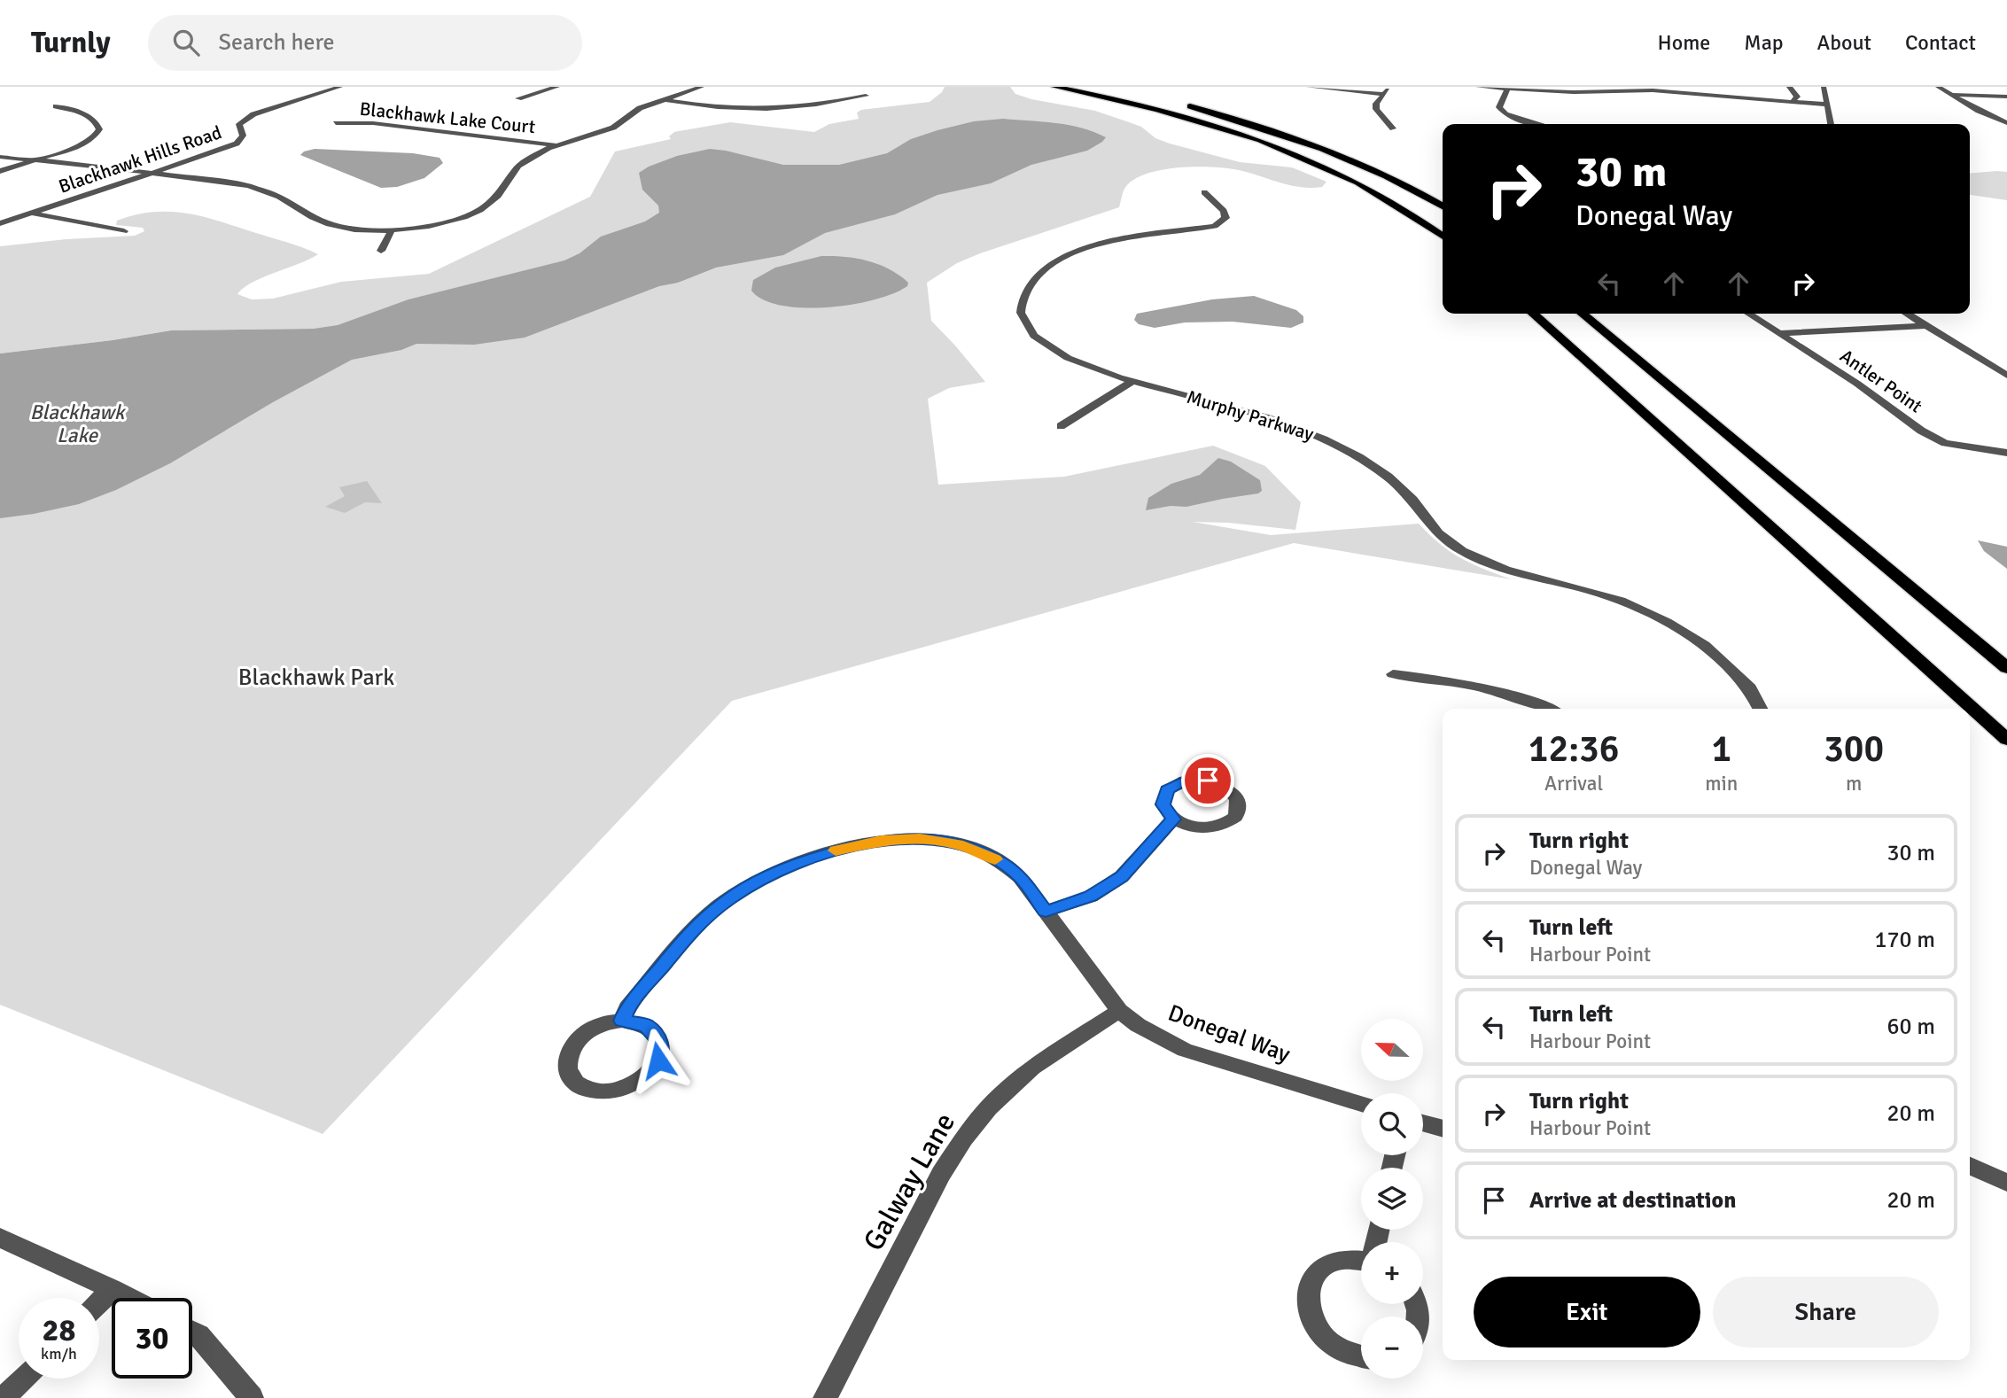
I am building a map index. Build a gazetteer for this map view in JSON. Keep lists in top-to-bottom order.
{
  "streets": {
    "street": [
      "Blackhawk Lake Court",
      "Blackhawk Hills Road",
      "Antler Point",
      "Murphy Parkway",
      "Donegal Way",
      "Galway Lane"
    ]
  },
  "crossings": [
    ["Donegal Way", "Galway Lane"]
  ],
  "water": ["Blackhawk Lake"],
  "parks": ["Blackhawk Park"],
  "north": "left",
  "page": {
    "header": "Turnly",
    "search": "Search here",
    "nav": [
      "Home",
      "Map",
      "About",
      "Contact"
    ],
    "turn": ["30 m", "Donegal Way"],
    "eta": [
      "12:36",
      "Arrival",
      "1",
      "min",
      "300",
      "m"
    ],
    "list": [
      {
        "name": "Turn right",
        "note": "Donegal Way",
        "value": "30 m"
      },
      {
        "name": "Turn left",
        "note": "Harbour Point",
        "value": "170 m"
      },
      {
        "name": "Turn left",
        "note": "Harbour Point",
        "value": "60 m"
      },
      {
        "name": "Turn right",
        "note": "Harbour Point",
        "value": "20 m"
      },
      {
        "name": "Arrive at destination",
        "value": "20 m"
      }
    ],
    "map_buttons": ["+", "−"],
    "buttons": ["Exit", "Share"],
    "speed": "28 km/h",
    "limit": "30"
  }
}
